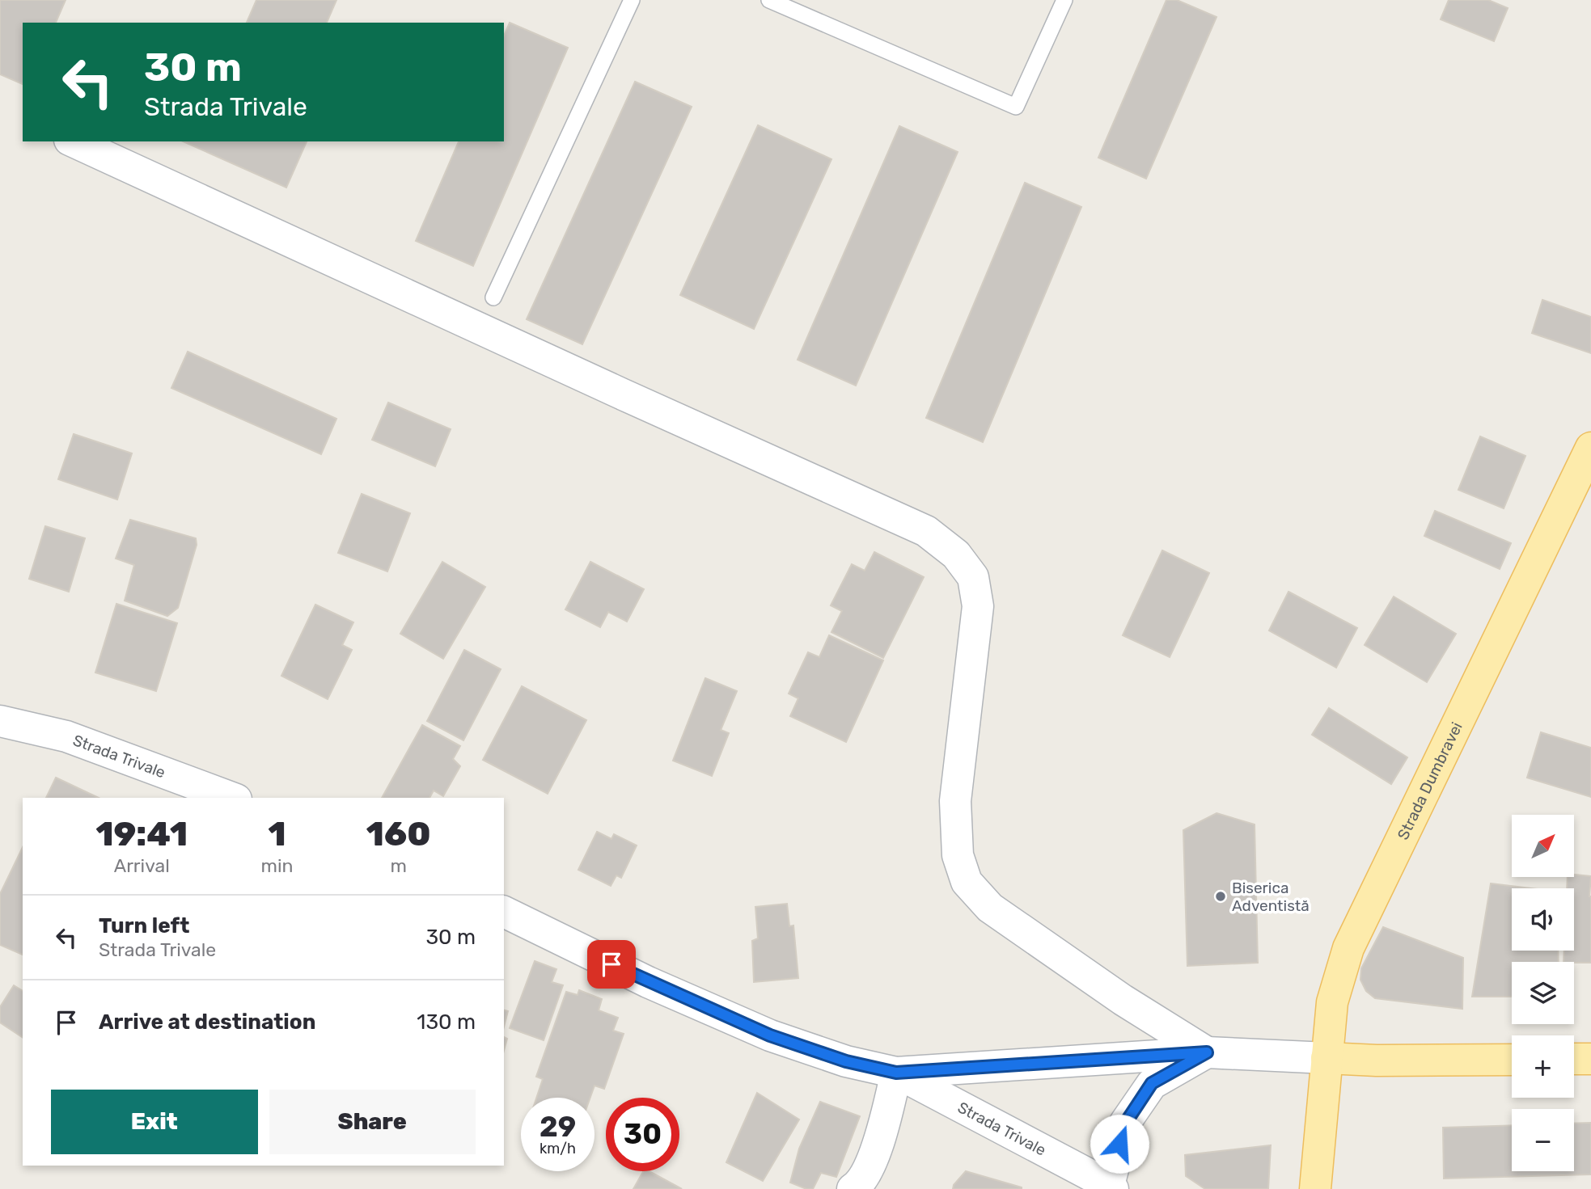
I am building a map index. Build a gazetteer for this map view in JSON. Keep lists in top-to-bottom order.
{
  "streets": {
    "main road": ["Strada Dumbravei"],
    "street": ["Strada Trivale"]
  },
  "crossings": [
    ["Strada Trivale", "Strada Dumbravei"]
  ],
  "places": ["Biserica Adventistă"],
  "north": "top right",
  "page": {
    "turn": ["30 m", "Strada Trivale"],
    "eta": [
      "19:41",
      "Arrival",
      "1",
      "min",
      "160",
      "m"
    ],
    "map_buttons": ["+", "−"],
    "list": [
      {
        "name": "Turn left",
        "note": "Strada Trivale",
        "value": "30 m"
      },
      {
        "name": "Arrive at destination",
        "value": "130 m"
      }
    ],
    "buttons": ["Exit", "Share"],
    "speed": "29 km/h",
    "limit": "30"
  }
}
